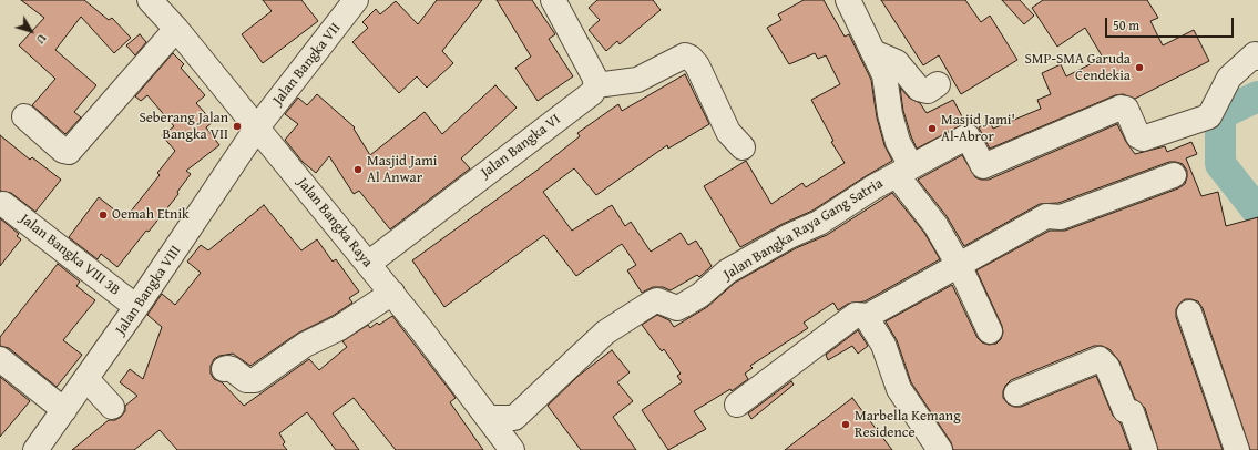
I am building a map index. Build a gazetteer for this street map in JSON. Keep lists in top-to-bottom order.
{
  "streets": {
    "street": [
      "Jalan Bangka VII",
      "Jalan Bangka VI",
      "Jalan Bangka Raya",
      "Jalan Bangka Raya Gang Satria",
      "Jalan Bangka VIII 3B",
      "Jalan Bangka VIII"
    ]
  },
  "crossings": [
    ["Jalan Bangka VII", "Jalan Bangka Raya"],
    ["Jalan Bangka VII", "Jalan Bangka VIII"],
    ["Jalan Bangka VI", "Jalan Bangka Raya"],
    ["Jalan Bangka Raya", "Jalan Bangka Raya Gang Satria"],
    ["Jalan Bangka Raya", "Jalan Bangka VIII"],
    ["Jalan Bangka VIII 3B", "Jalan Bangka VIII"]
  ],
  "places": [
    "SMP-SMA Garuda Cendekia",
    "Seberang Jalan Bangka VII",
    "Masjid Jami' Al-Abror",
    "Masjid Jami Al Anwar",
    "Oemah Etnik",
    "Marbella Kemang Residence"
  ],
  "scale_bar": "50 m",
  "north": "bottom right"
}
